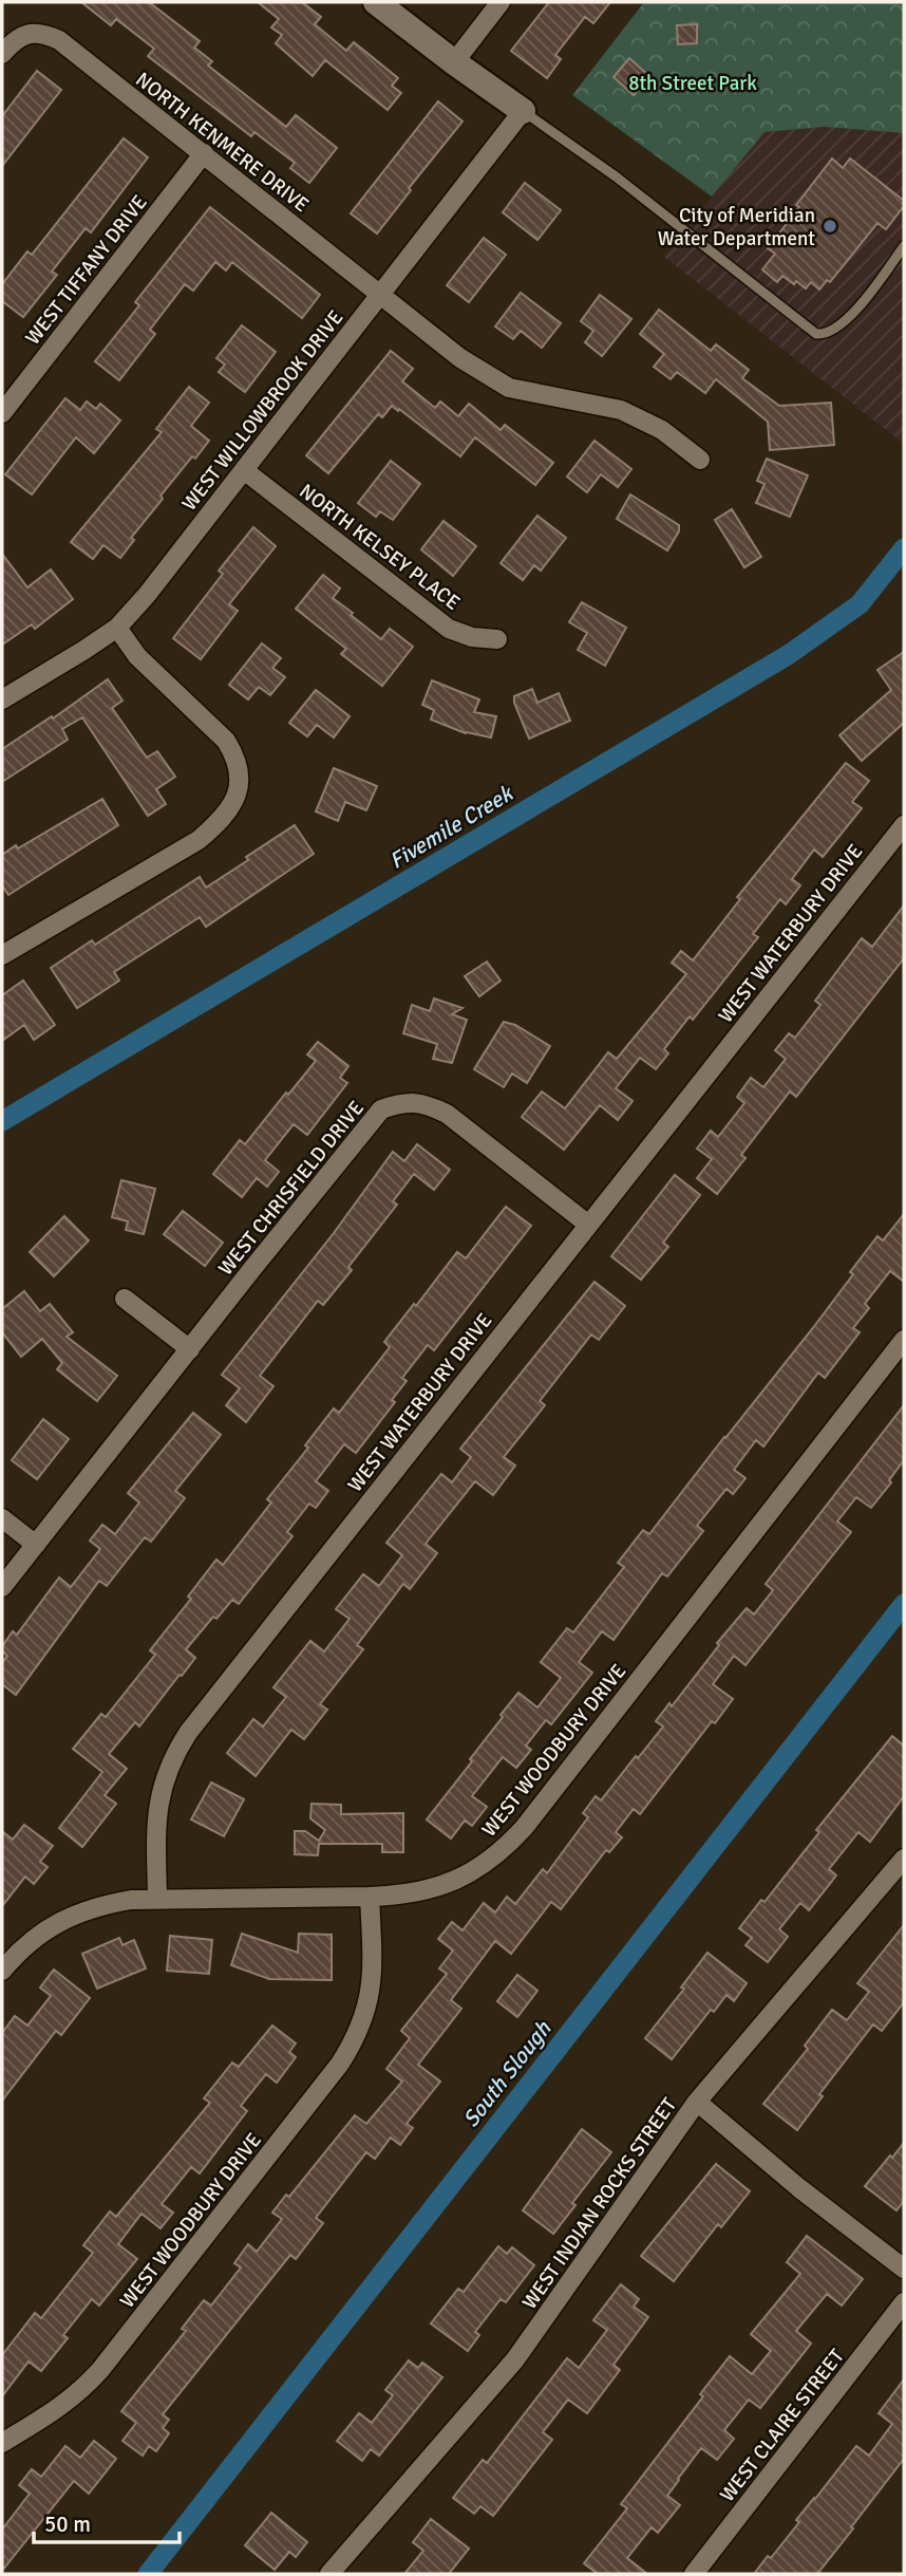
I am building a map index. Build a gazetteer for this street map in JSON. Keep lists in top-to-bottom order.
{
  "streets": {
    "street": [
      "NORTH KENMERE DRIVE",
      "WEST TIFFANY DRIVE",
      "WEST WILLOWBROOK DRIVE",
      "NORTH KELSEY PLACE",
      "WEST WATERBURY DRIVE",
      "WEST CHRISFIELD DRIVE",
      "WEST WOODBURY DRIVE",
      "WEST INDIAN ROCKS STREET",
      "WEST CLAIRE STREET"
    ]
  },
  "crossings": [
    ["NORTH KENMERE DRIVE", "WEST TIFFANY DRIVE"],
    ["NORTH KENMERE DRIVE", "WEST WILLOWBROOK DRIVE"],
    ["WEST WILLOWBROOK DRIVE", "NORTH KELSEY PLACE"],
    ["WEST WATERBURY DRIVE", "WEST CHRISFIELD DRIVE"]
  ],
  "water": ["Fivemile Creek", "South Slough"],
  "parks": ["8th Street Park"],
  "places": ["City of Meridian Water Department"],
  "scale_bar": "50 m"
}
